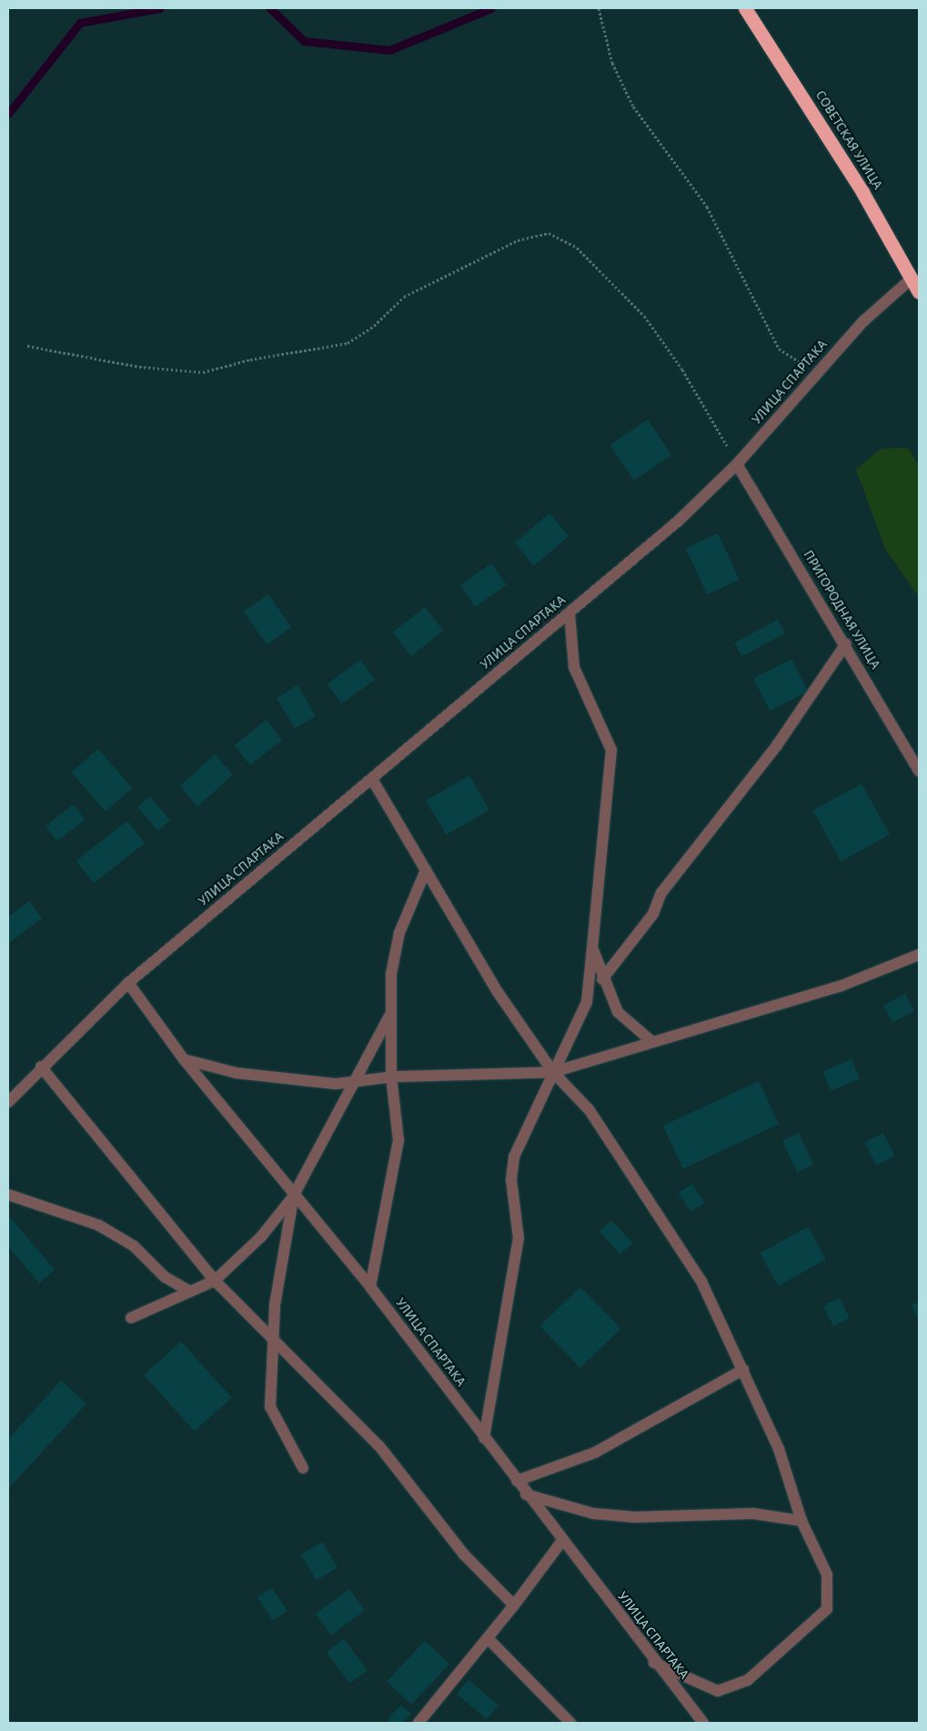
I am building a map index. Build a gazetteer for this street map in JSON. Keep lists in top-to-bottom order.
{
  "streets": {
    "highway": ["СОВЕТСКАЯ УЛИЦА"],
    "street": ["УЛИЦА СПАРТАКА", "ПРИГОРОДНАЯ УЛИЦА"]
  },
  "crossings": [
    ["СОВЕТСКАЯ УЛИЦА", "УЛИЦА СПАРТАКА"],
    ["УЛИЦА СПАРТАКА", "ПРИГОРОДНАЯ УЛИЦА"]
  ]
}
